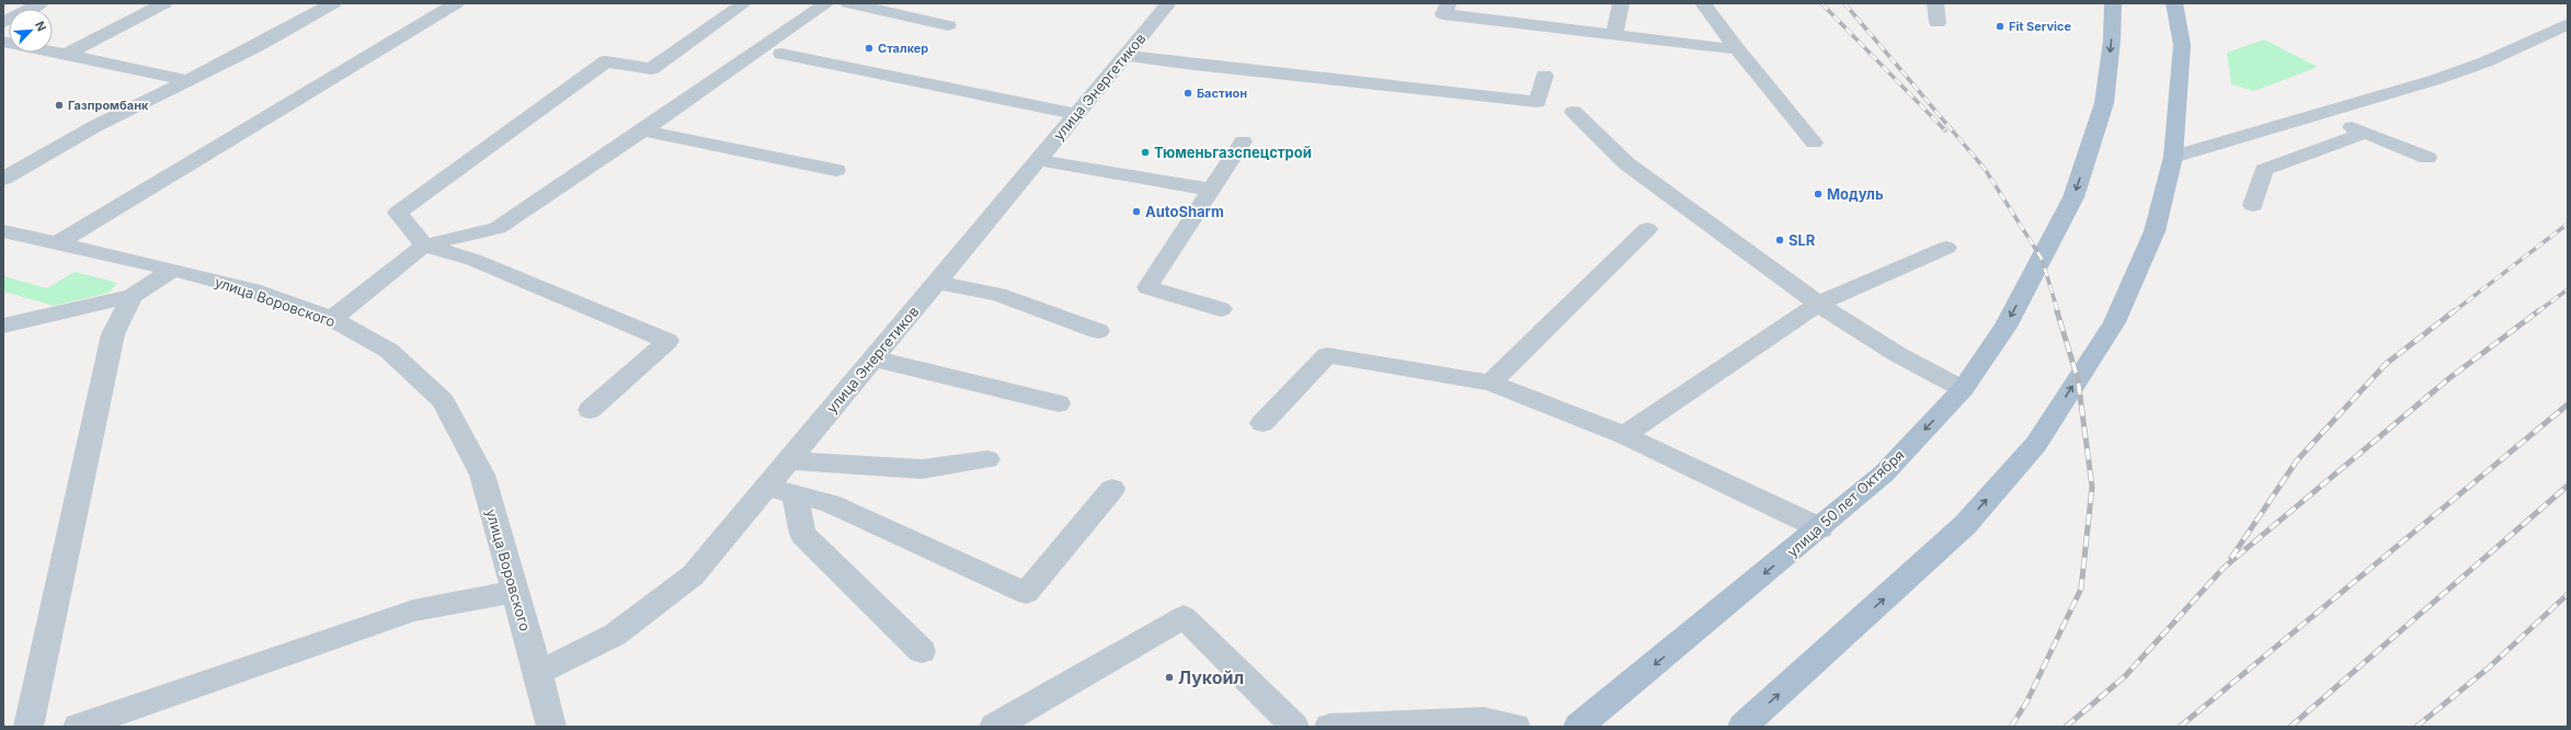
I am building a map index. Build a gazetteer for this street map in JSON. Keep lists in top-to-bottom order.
{
  "streets": {
    "main road": ["улица 50 лет Октября"],
    "street": ["улица Энергетиков", "улица Воровского"]
  },
  "crossings": [
    ["улица Энергетиков", "улица Воровского"]
  ],
  "places": [
    "Fit Service",
    "Сталкер",
    "Бастион",
    "Газпромбанк",
    "Тюменьгазспецстрой",
    "Модуль",
    "AutoSharm",
    "SLR",
    "Лукойл"
  ],
  "north": "top right"
}
